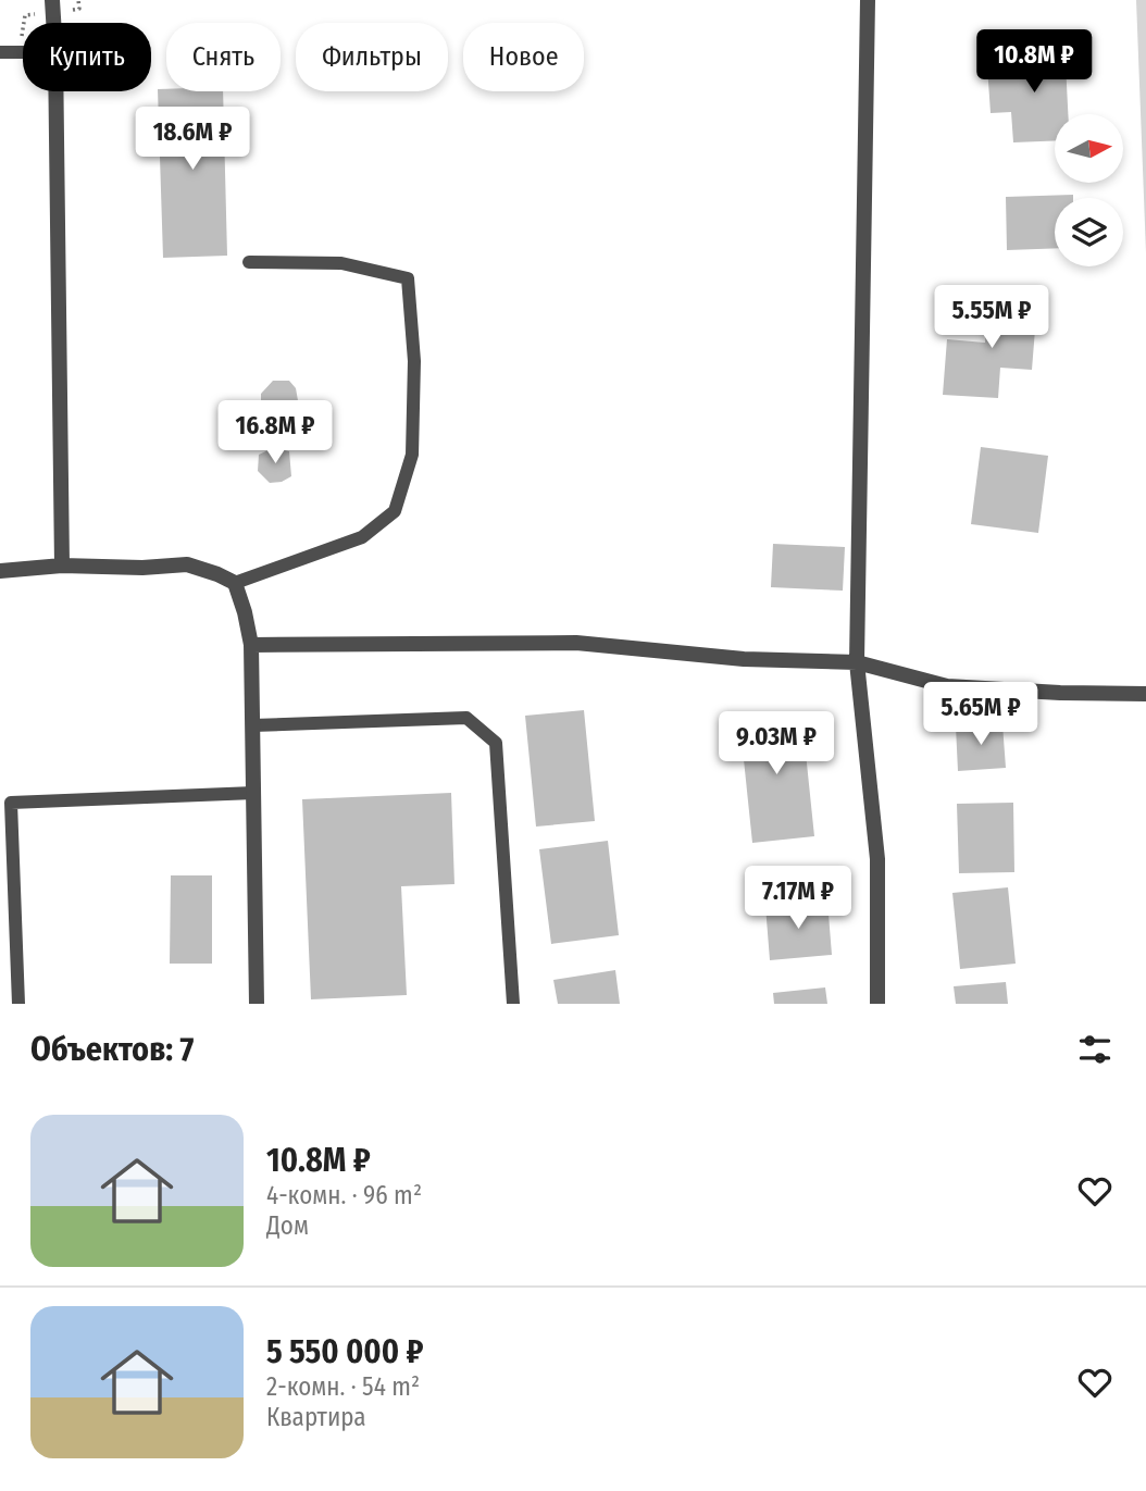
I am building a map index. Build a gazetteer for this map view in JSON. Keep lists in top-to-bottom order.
{
  "north": "right",
  "page": {
    "chip": [
      "Купить",
      "Снять",
      "Фильтры",
      "Новое"
    ],
    "price": [
      "10.8M ₽",
      "18.6M ₽",
      "5.55M ₽",
      "16.8M ₽",
      "5.65M ₽",
      "9.03M ₽",
      "7.17M ₽"
    ],
    "heading": "Объектов: 7",
    "list": [
      {
        "name": "10.8M ₽",
        "note": "4-комн. · 96 m² · Дом"
      },
      {
        "name": "5 550 000 ₽",
        "note": "2-комн. · 54 m² · Квартира"
      }
    ]
  }
}
